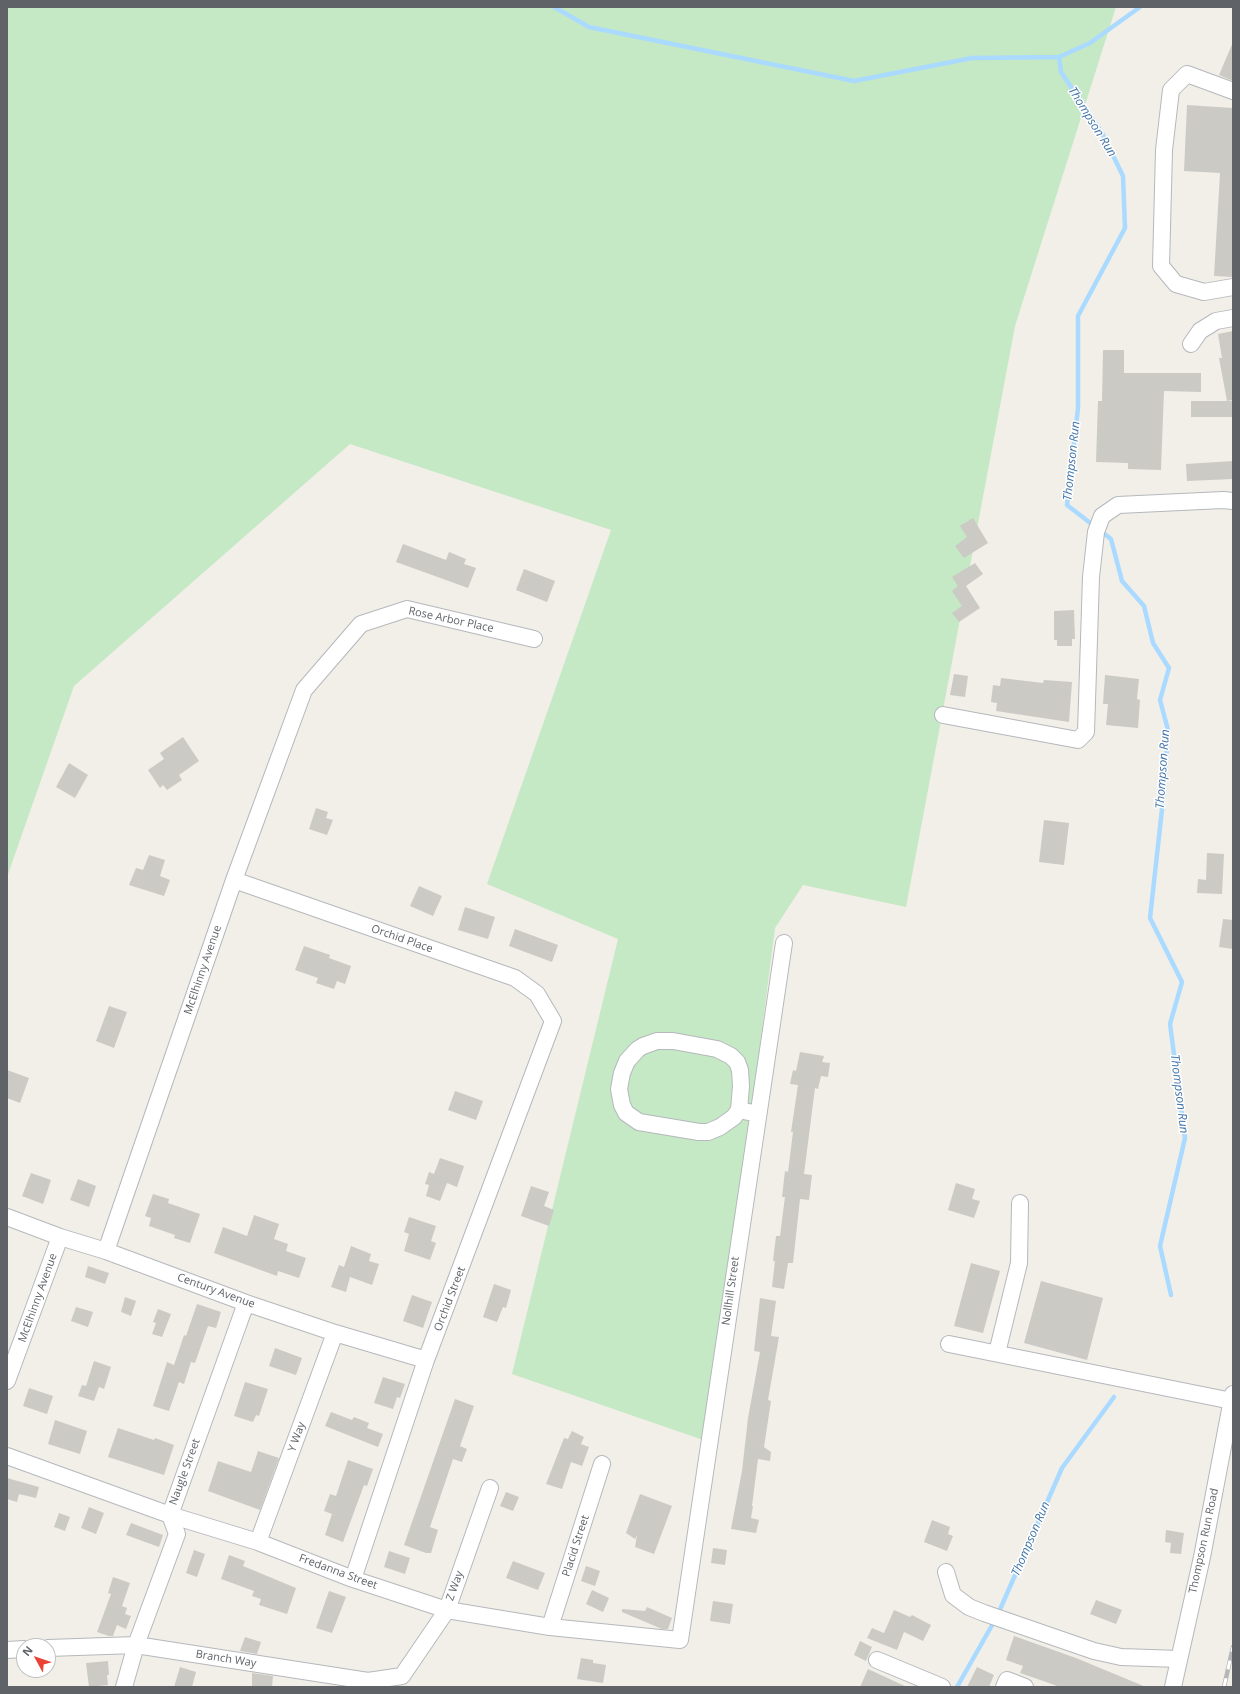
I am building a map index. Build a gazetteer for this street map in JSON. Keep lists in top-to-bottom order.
{
  "streets": {
    "street": [
      "Rose Arbor Place",
      "Orchid Place",
      "McElhinny Avenue",
      "Century Avenue",
      "Nollhill Street",
      "Orchid Street",
      "Y Way",
      "Naugle Street",
      "Thompson Run Road",
      "Placid Street",
      "Fredanna Street",
      "Z Way",
      "Branch Way"
    ]
  },
  "crossings": [
    ["Rose Arbor Place", "McElhinny Avenue"],
    ["Orchid Place", "McElhinny Avenue"],
    ["Orchid Place", "Orchid Street"],
    ["McElhinny Avenue", "Century Avenue"],
    ["Century Avenue", "Orchid Street"],
    ["Century Avenue", "Y Way"],
    ["Century Avenue", "Naugle Street"],
    ["Nollhill Street", "Fredanna Street"],
    ["Orchid Street", "Fredanna Street"],
    ["Y Way", "Fredanna Street"],
    ["Naugle Street", "Fredanna Street"],
    ["Naugle Street", "Branch Way"],
    ["Placid Street", "Fredanna Street"],
    ["Fredanna Street", "Z Way"],
    ["Z Way", "Branch Way"]
  ],
  "water": ["Thompson Run"],
  "north": "top left"
}
